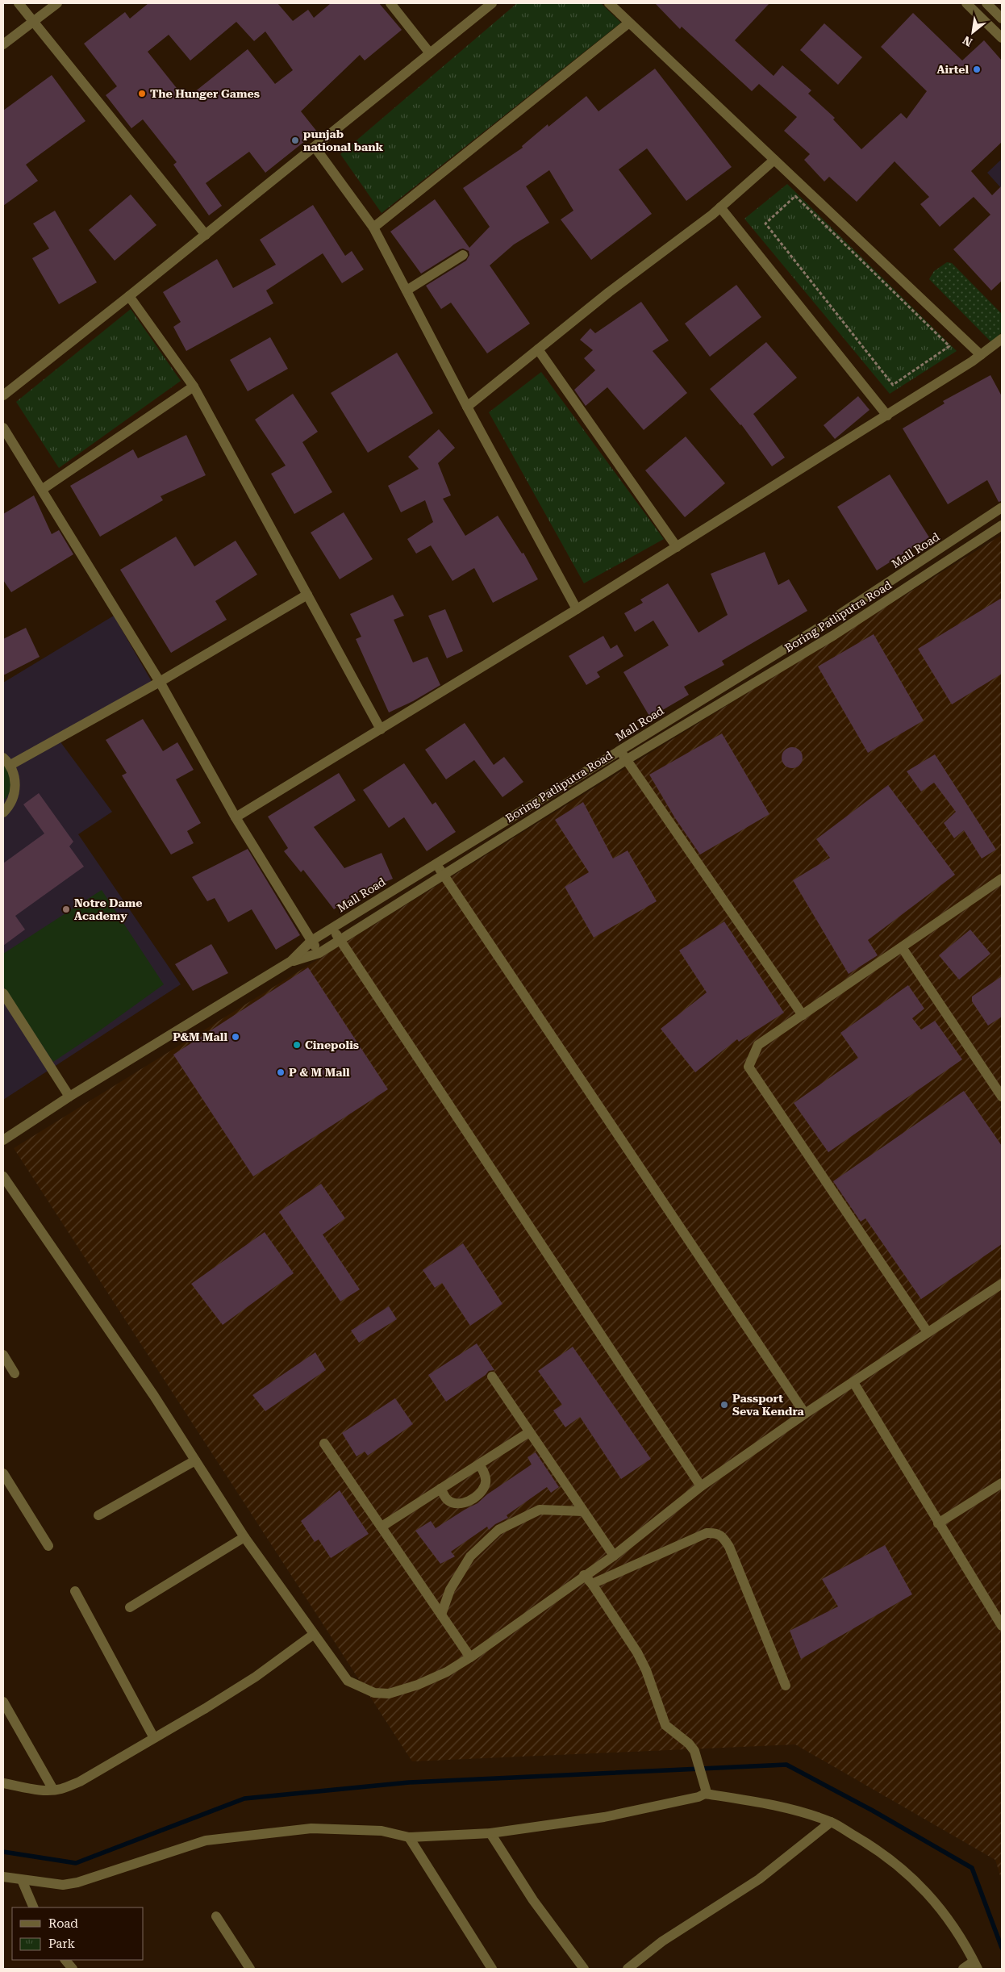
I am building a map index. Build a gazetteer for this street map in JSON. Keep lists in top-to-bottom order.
{
  "streets": {
    "street": ["Mall Road", "Boring Patliputra Road"]
  },
  "crossings": [
    ["Mall Road", "Boring Patliputra Road"]
  ],
  "places": [
    "Airtel",
    "The Hunger Games",
    "punjab national bank",
    "Notre Dame Academy",
    "P&M Mall",
    "Cinepolis",
    "P & M Mall",
    "Passport Seva Kendra"
  ],
  "legend": ["Road", "Park"],
  "north": "bottom left"
}
